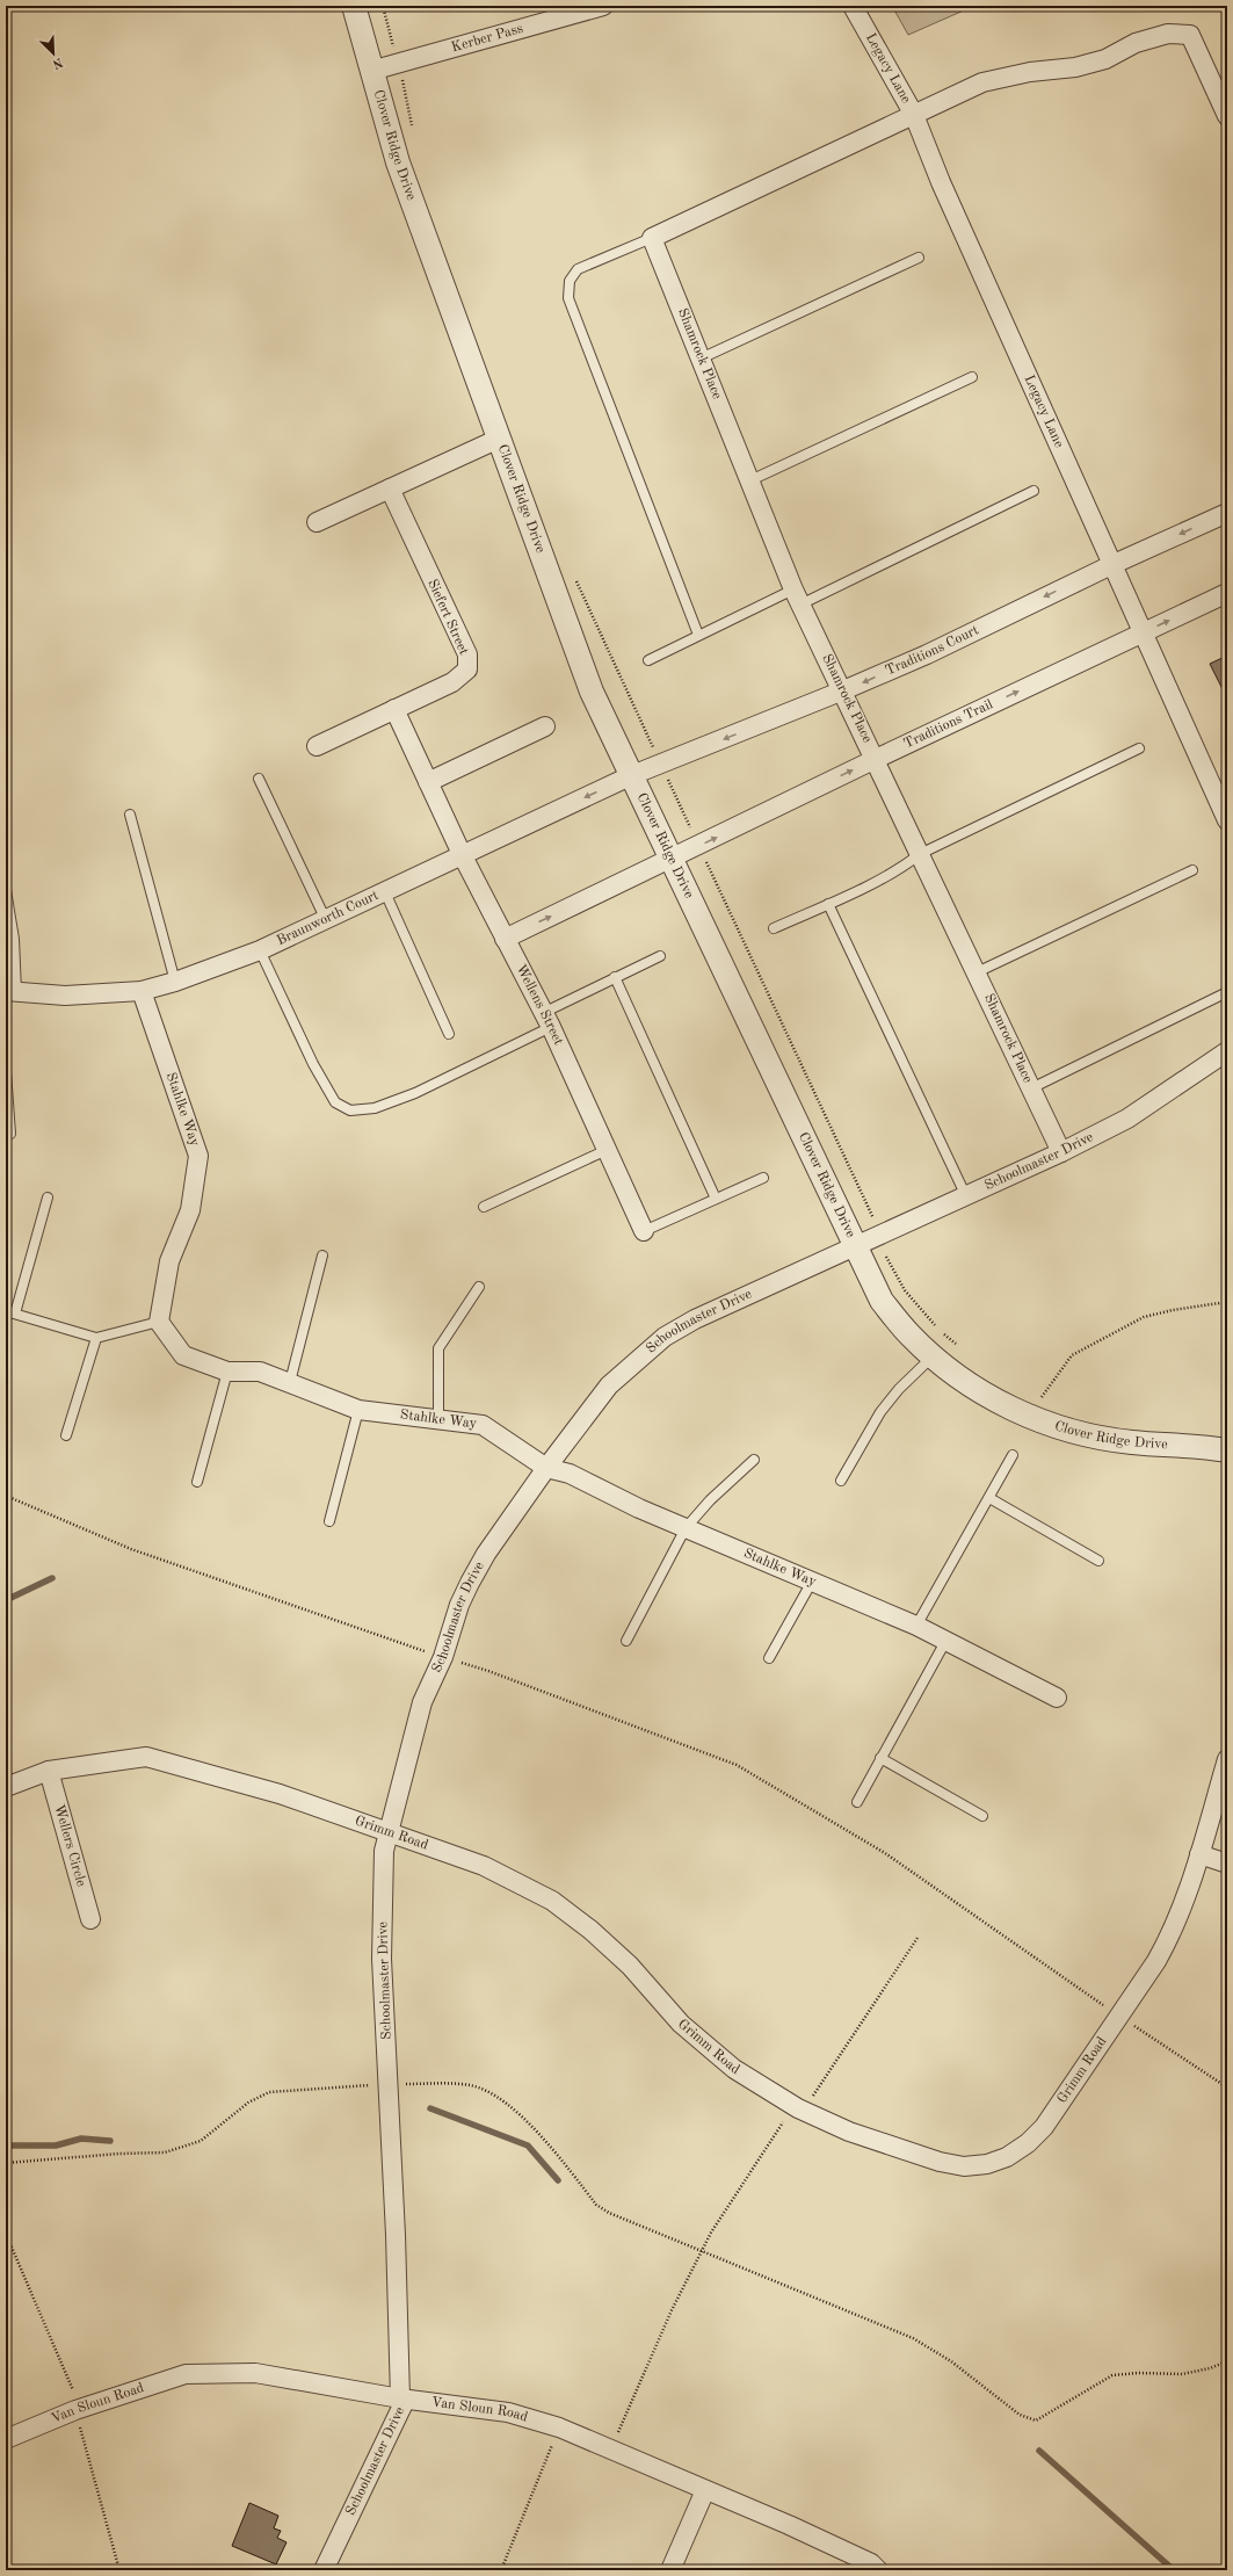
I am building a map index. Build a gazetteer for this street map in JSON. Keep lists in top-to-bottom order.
{
  "streets": {
    "street": [
      "Kerber Pass",
      "Legacy Lane",
      "Clover Ridge Drive",
      "Shamrock Place",
      "Siefert Street",
      "Traditions Court",
      "Traditions Trail",
      "Braunworth Court",
      "Wellens Street",
      "Stahlke Way",
      "Schoolmaster Drive",
      "Grimm Road",
      "Wellers Circle",
      "Van Sloun Road"
    ]
  },
  "crossings": [
    ["Kerber Pass", "Clover Ridge Drive"],
    ["Legacy Lane", "Traditions Court"],
    ["Legacy Lane", "Traditions Trail"],
    ["Clover Ridge Drive", "Traditions Court"],
    ["Clover Ridge Drive", "Traditions Trail"],
    ["Clover Ridge Drive", "Braunworth Court"],
    ["Clover Ridge Drive", "Schoolmaster Drive"],
    ["Shamrock Place", "Traditions Court"],
    ["Shamrock Place", "Traditions Trail"],
    ["Shamrock Place", "Schoolmaster Drive"],
    ["Traditions Court", "Braunworth Court"],
    ["Braunworth Court", "Wellens Street"],
    ["Braunworth Court", "Stahlke Way"],
    ["Stahlke Way", "Schoolmaster Drive"],
    ["Schoolmaster Drive", "Grimm Road"],
    ["Schoolmaster Drive", "Van Sloun Road"],
    ["Grimm Road", "Wellers Circle"]
  ],
  "one_way": ["Traditions Court", "Traditions Trail"],
  "north": "bottom right"
}
